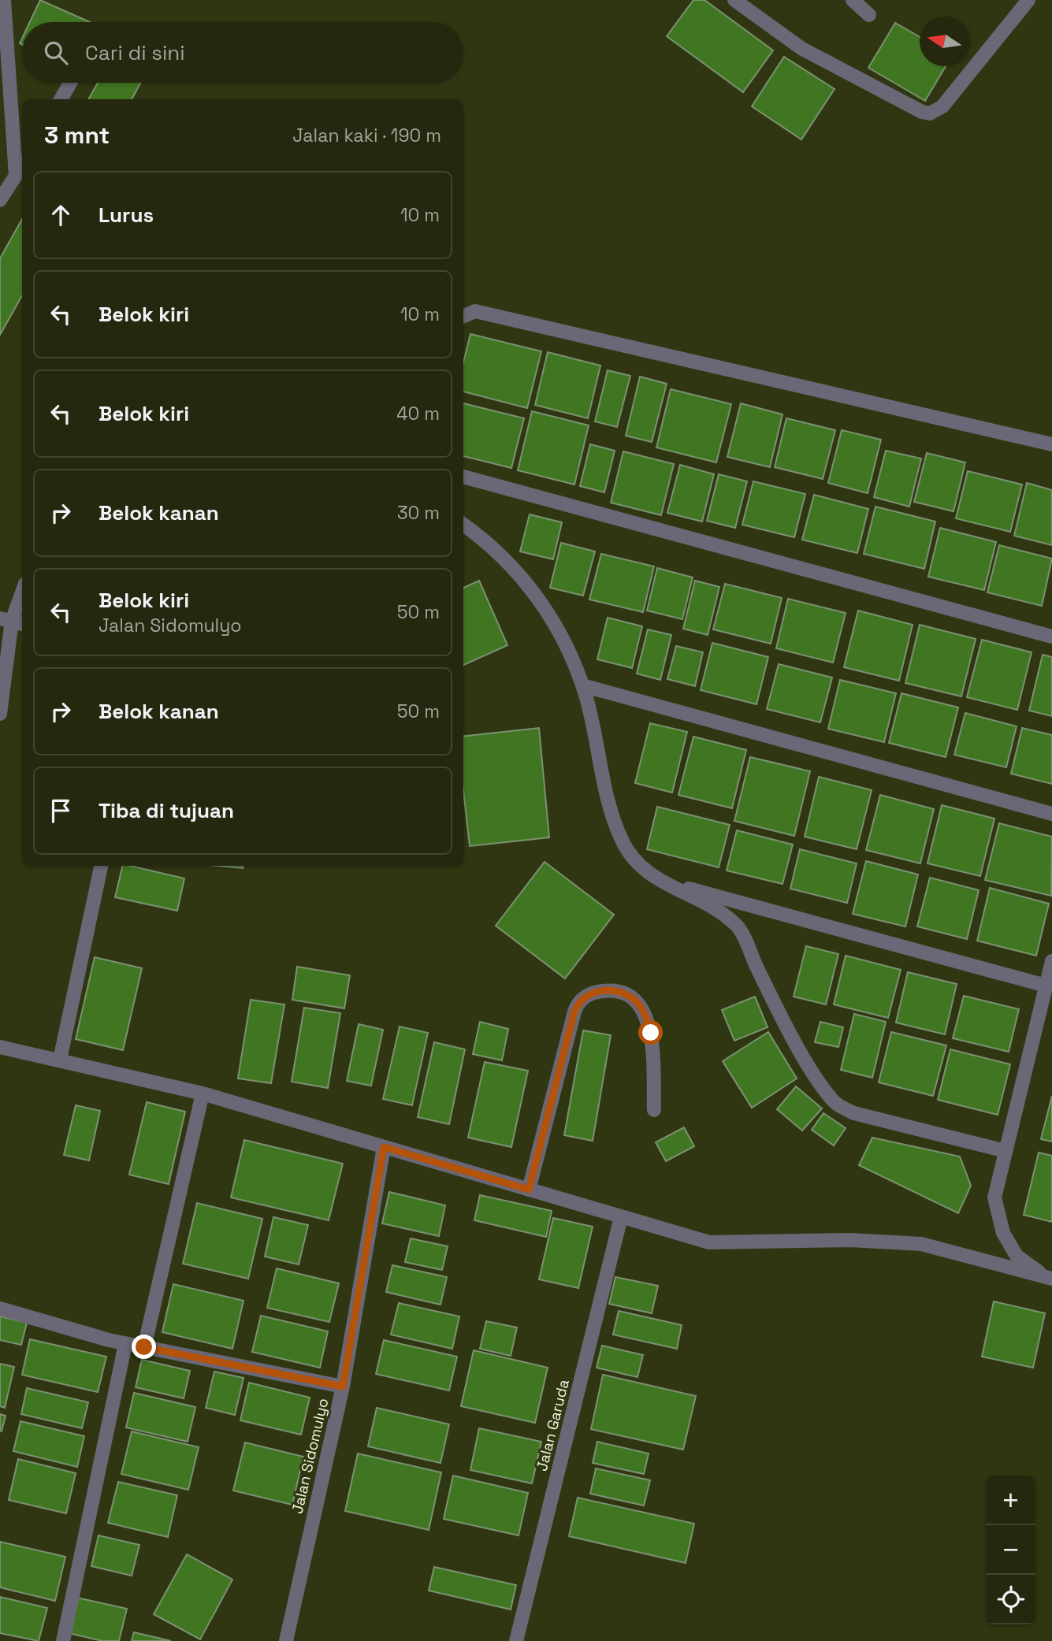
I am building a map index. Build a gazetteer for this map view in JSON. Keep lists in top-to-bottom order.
{
  "streets": {
    "street": ["Jalan Garuda", "Jalan Sidomulyo"]
  },
  "north": "left",
  "page": {
    "search": "Cari di sini",
    "heading": ["3 mnt", "Jalan kaki · 190 m"],
    "list": [
      ["Lurus", "10 m"],
      ["Belok kiri", "10 m"],
      ["Belok kiri", "40 m"],
      ["Belok kanan", "30 m"],
      ["Belok kiri", "Jalan Sidomulyo", "50 m"],
      ["Belok kanan", "50 m"],
      "Tiba di tujuan"
    ],
    "map_buttons": ["+", "−"]
  }
}
